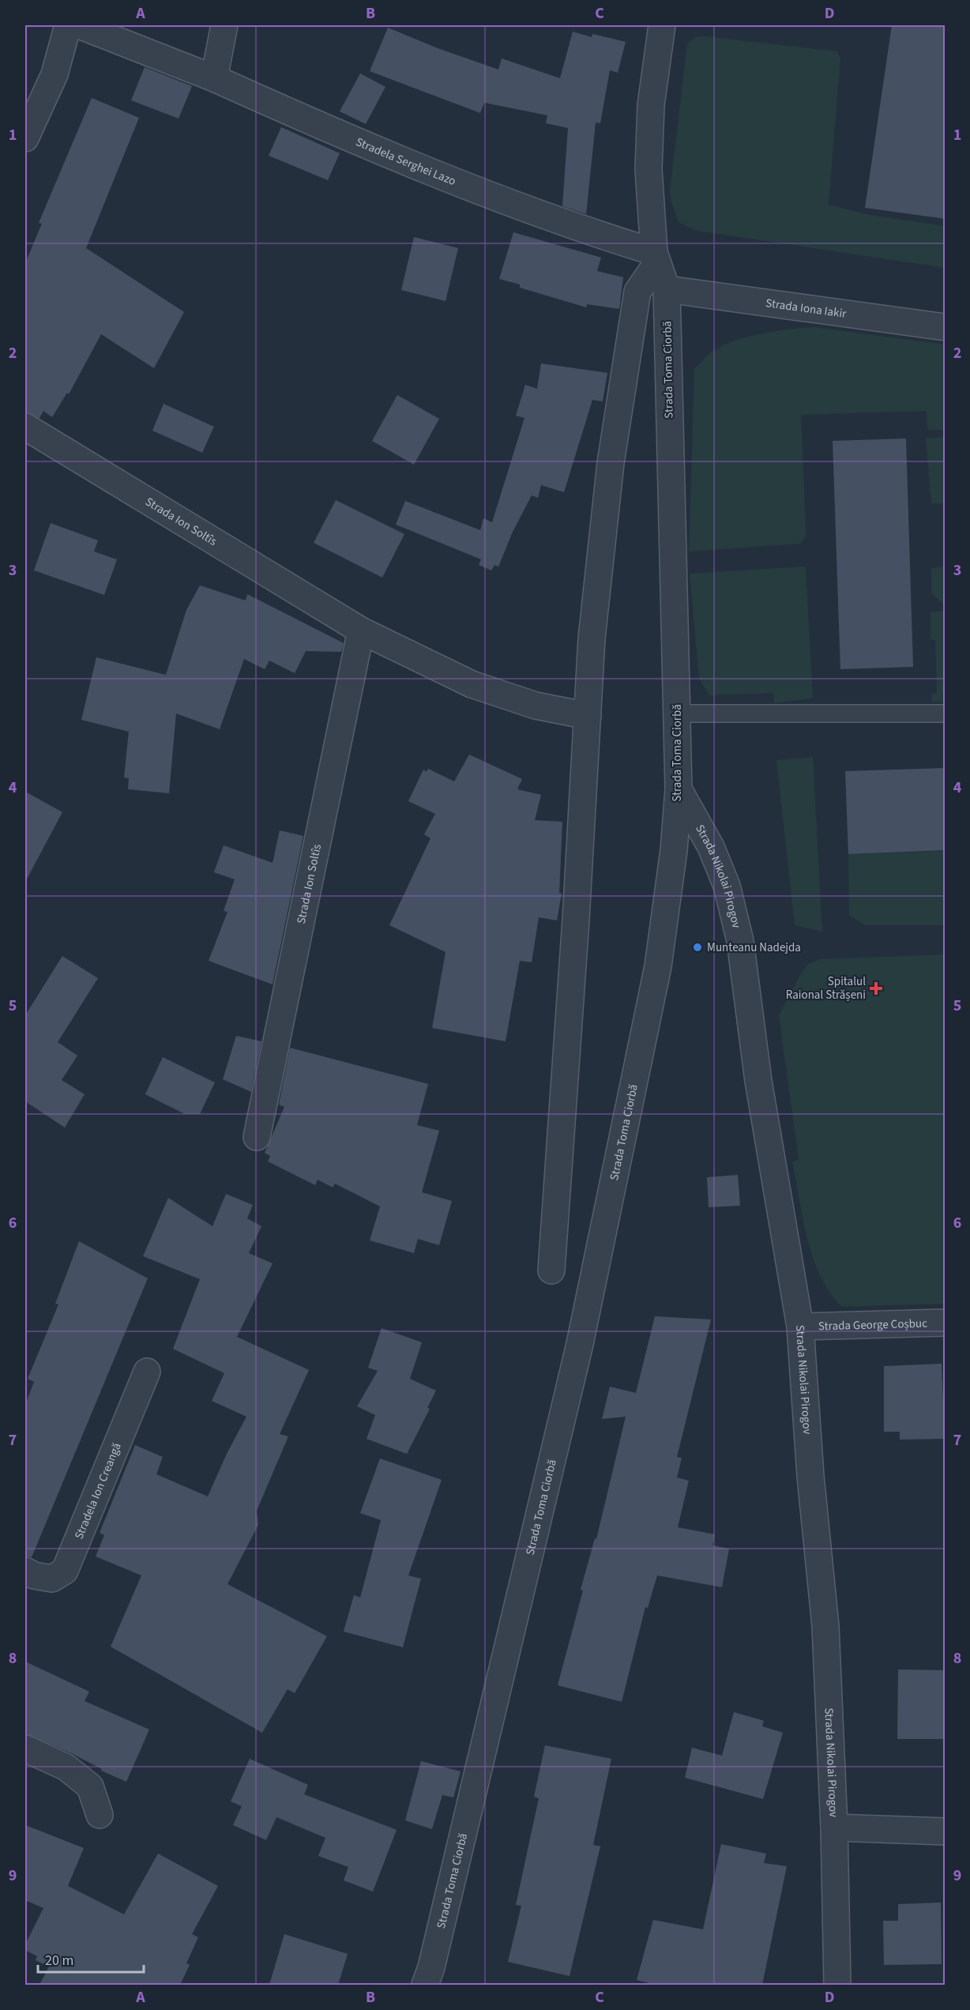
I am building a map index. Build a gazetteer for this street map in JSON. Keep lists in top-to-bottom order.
{
  "streets": {
    "street": [
      "Stradela Serghei Lazo",
      "Strada Iona Iakir",
      "Strada Toma Ciorbă",
      "Strada Ion Soltîs",
      "Strada Nikolai Pirogov",
      "Strada George Coșbuc",
      "Stradela Ion Creangă"
    ]
  },
  "crossings": [
    ["Stradela Serghei Lazo", "Strada Toma Ciorbă"],
    ["Strada Iona Iakir", "Strada Toma Ciorbă"],
    ["Strada Toma Ciorbă", "Strada Nikolai Pirogov"],
    ["Strada Nikolai Pirogov", "Strada George Coșbuc"]
  ],
  "places": {
    "other": ["Munteanu Nadejda"],
    "health": ["Spitalul Raional Strășeni"]
  },
  "scale_bar": "20 m",
  "grid": {
    "columns": [
      "A",
      "B",
      "C",
      "D"
    ],
    "rows": [
      "1",
      "2",
      "3",
      "4",
      "5",
      "6",
      "7",
      "8",
      "9"
    ]
  }
}
